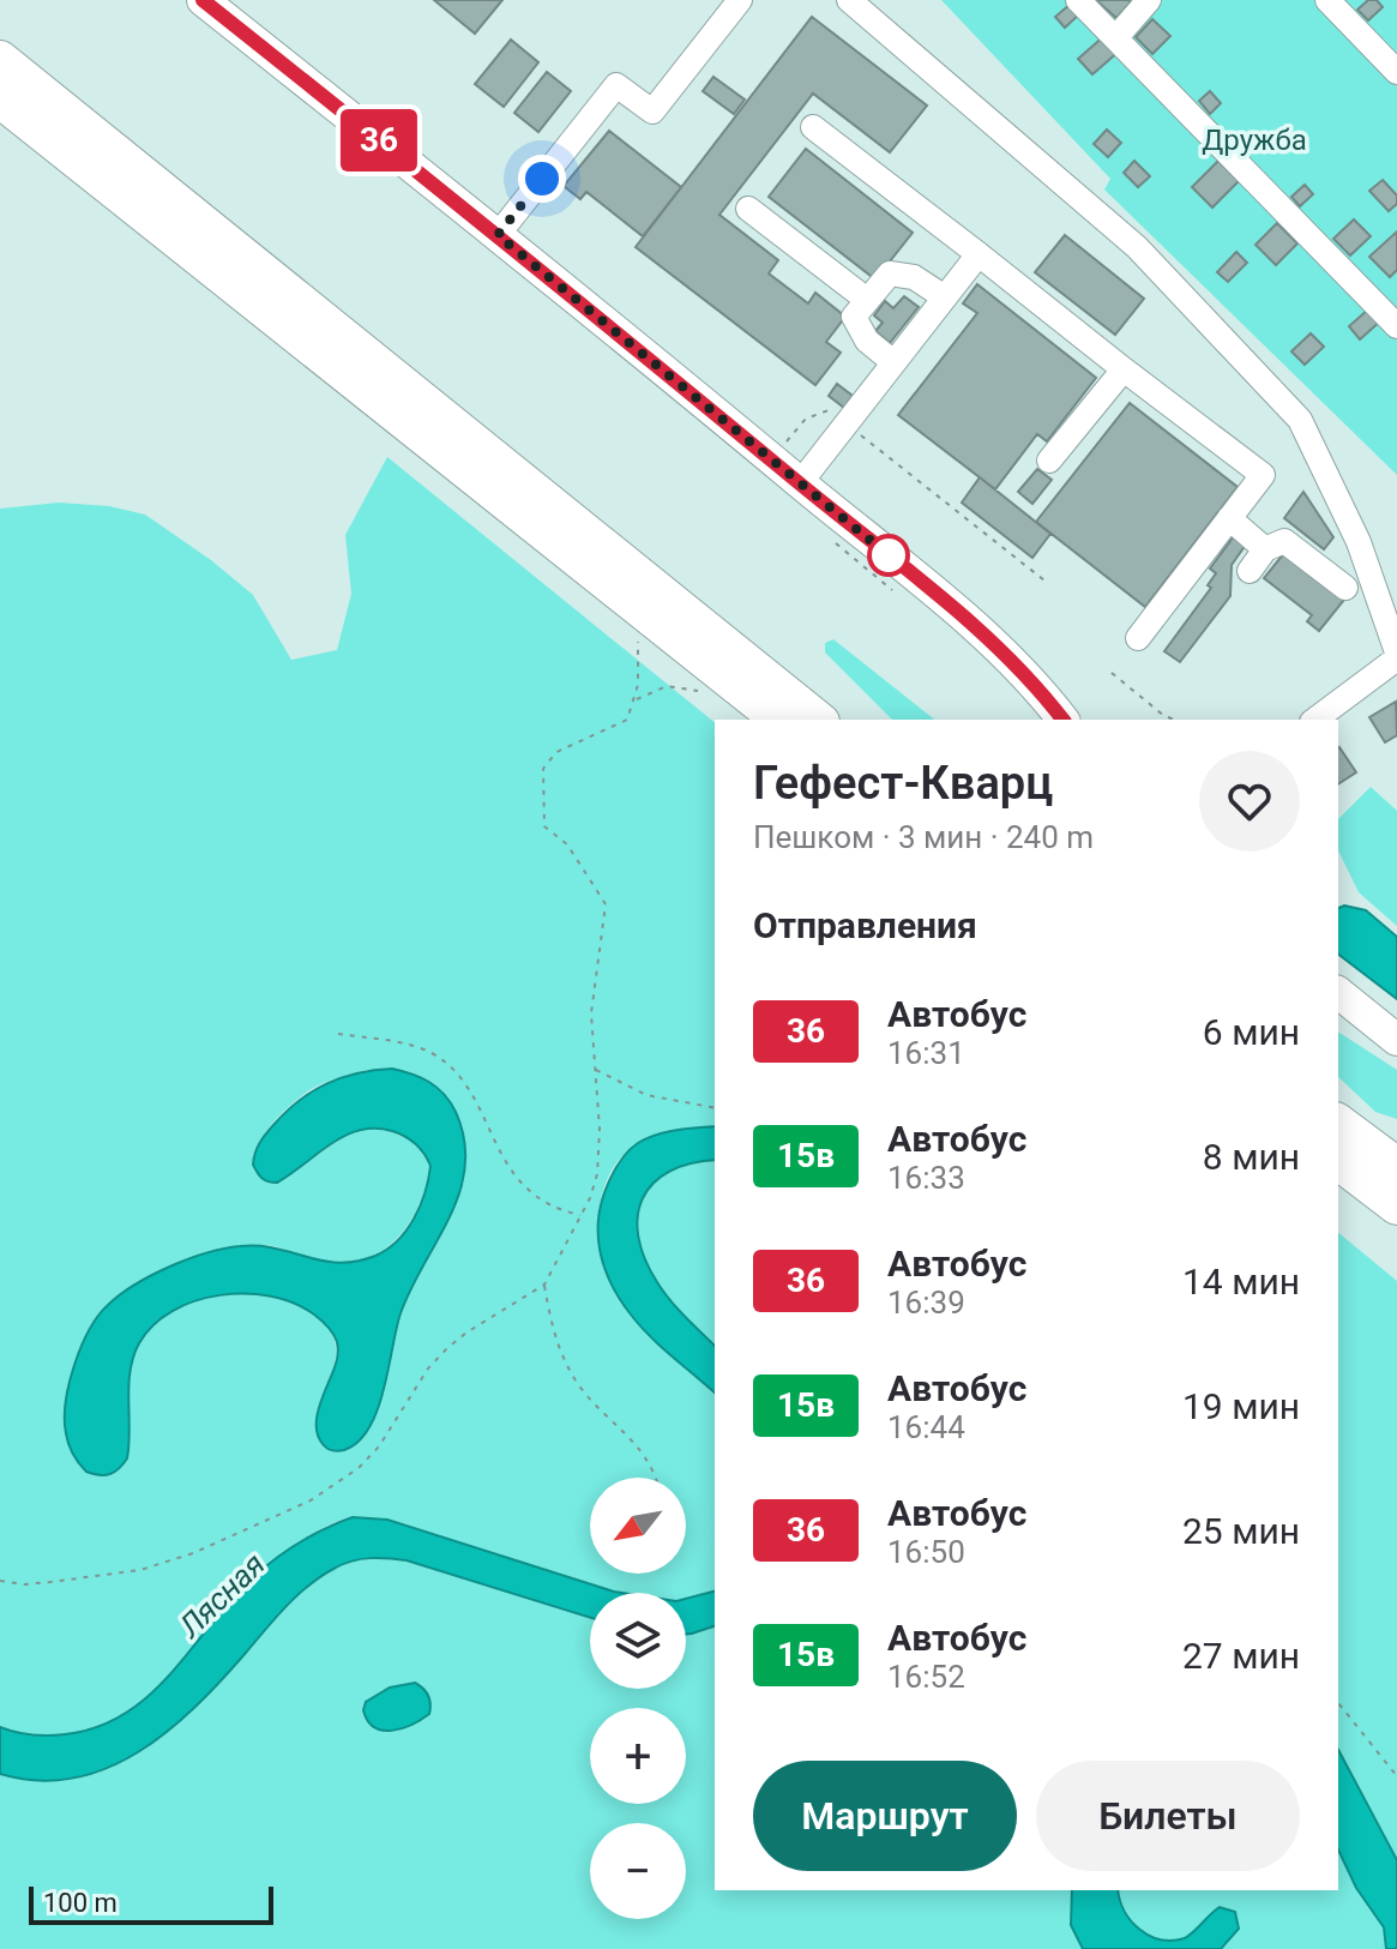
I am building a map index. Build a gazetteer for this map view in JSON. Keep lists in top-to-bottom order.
{
  "water": ["Лясная"],
  "parks": ["Дружба"],
  "lines": ["bus line 36"],
  "scale_bar": "100 m",
  "north": "bottom left",
  "page": {
    "on_map": "36",
    "heading": [
      ["Гефест-Кварц", "Пешком · 3 мин · 240 m"],
      "Отправления"
    ],
    "list": [
      {
        "mark": "36",
        "name": "Автобус",
        "note": "16:31",
        "value": "6 мин"
      },
      {
        "mark": "15в",
        "name": "Автобус",
        "note": "16:33",
        "value": "8 мин"
      },
      {
        "mark": "36",
        "name": "Автобус",
        "note": "16:39",
        "value": "14 мин"
      },
      {
        "mark": "15в",
        "name": "Автобус",
        "note": "16:44",
        "value": "19 мин"
      },
      {
        "mark": "36",
        "name": "Автобус",
        "note": "16:50",
        "value": "25 мин"
      },
      {
        "mark": "15в",
        "name": "Автобус",
        "note": "16:52",
        "value": "27 мин"
      }
    ],
    "map_buttons": ["+", "−"],
    "buttons": ["Маршрут", "Билеты"],
    "scale": "100 m"
  }
}
